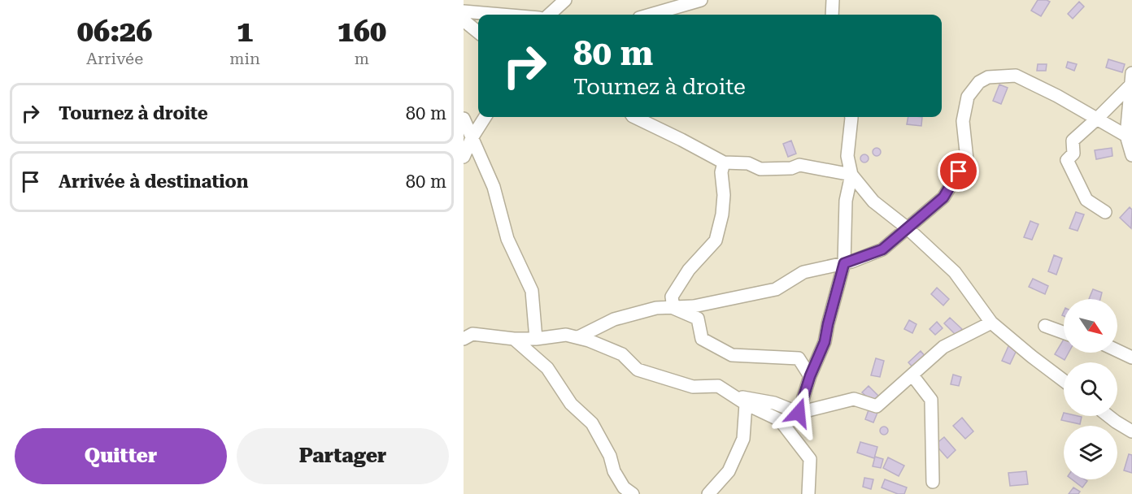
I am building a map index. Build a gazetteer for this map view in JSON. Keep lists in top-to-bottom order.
{
  "north": "bottom right",
  "page": {
    "eta": [
      "06:26",
      "Arrivée",
      "1",
      "min",
      "160",
      "m"
    ],
    "turn": ["80 m", "Tournez à droite"],
    "list": [
      {
        "name": "Tournez à droite",
        "value": "80 m"
      },
      {
        "name": "Arrivée à destination",
        "value": "80 m"
      }
    ],
    "buttons": ["Quitter", "Partager"]
  }
}
